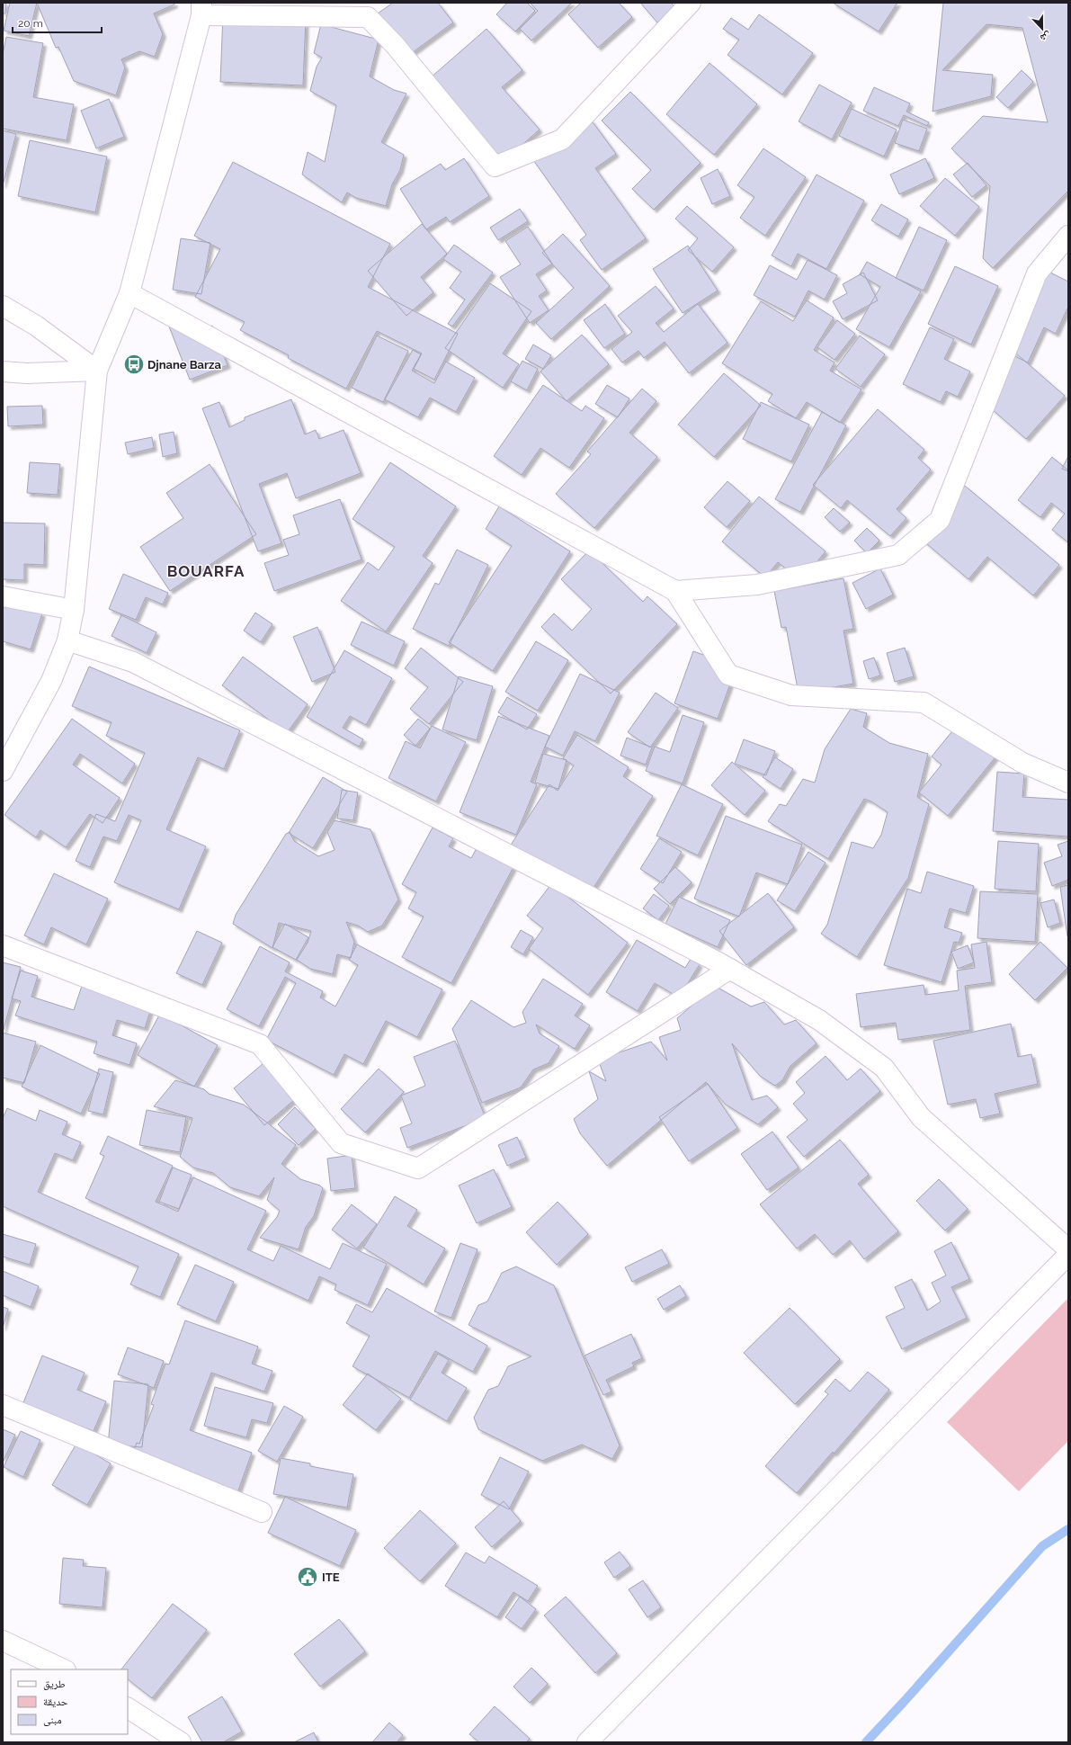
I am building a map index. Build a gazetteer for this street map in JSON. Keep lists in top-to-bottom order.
{
  "districts": ["BOUARFA"],
  "places": {
    "bus stop": ["Djnane Barza"],
    "public building": ["ITE"]
  },
  "legend": ["طريق", "حديقة", "مبنى"],
  "scale_bar": "20 m",
  "north": "bottom"
}
